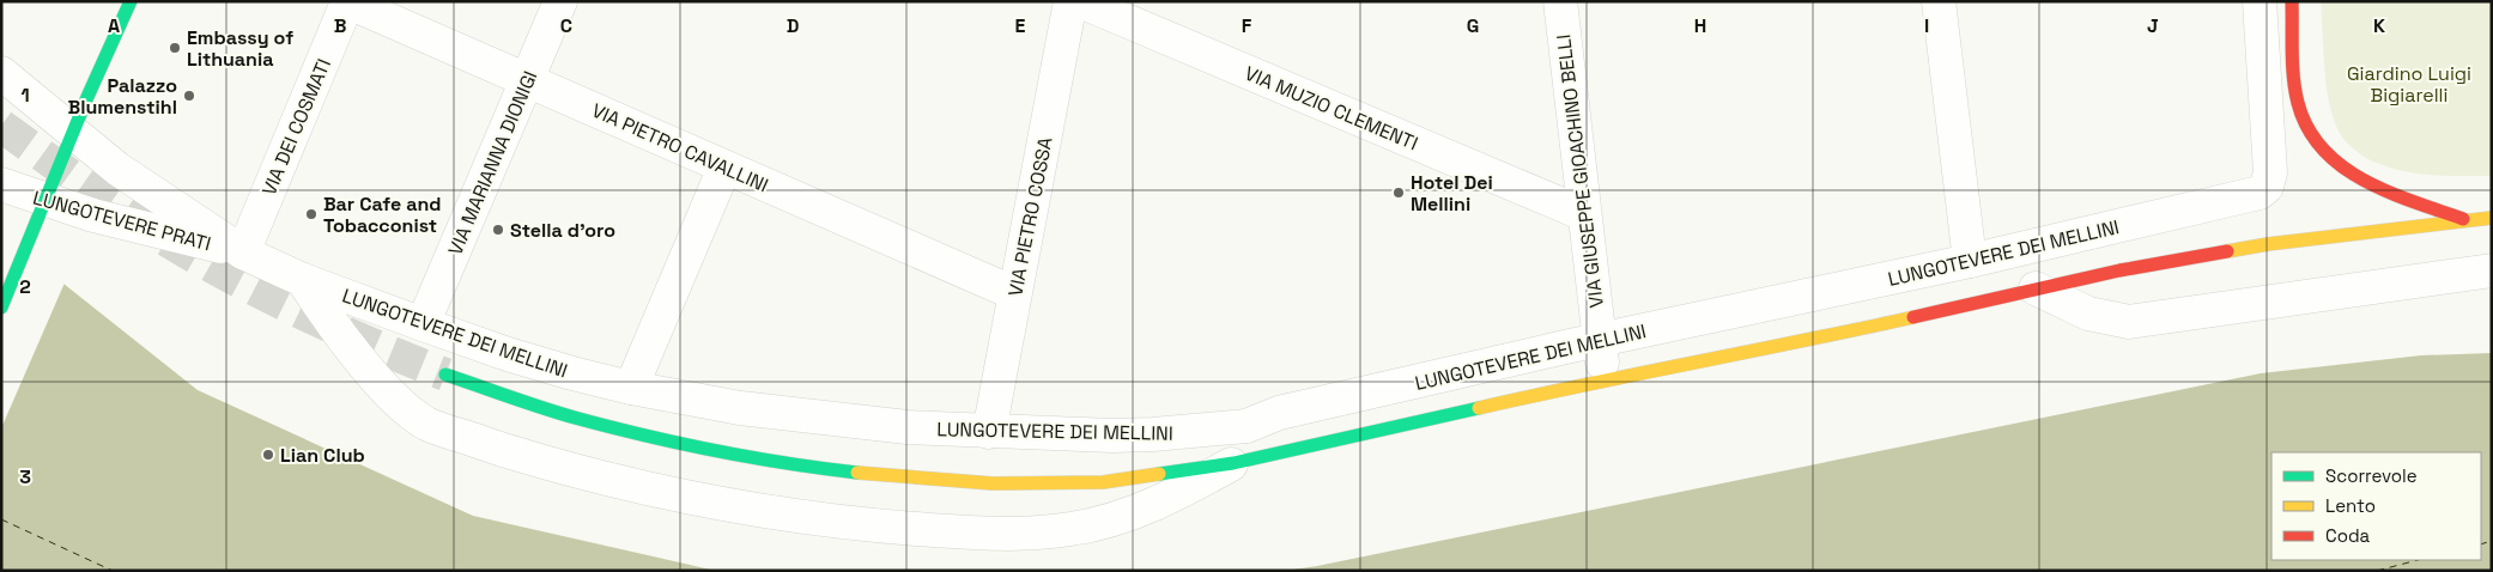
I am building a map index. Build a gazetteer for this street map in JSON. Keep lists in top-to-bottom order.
{
  "streets": {
    "main road": ["LUNGOTEVERE DEI MELLINI"],
    "street": [
      "VIA MUZIO CLEMENTI",
      "VIA DEI COSMATI",
      "VIA PIETRO CAVALLINI",
      "VIA MARIANNA DIONIGI",
      "VIA GIUSEPPE GIOACHINO BELLI",
      "VIA PIETRO COSSA",
      "LUNGOTEVERE PRATI"
    ]
  },
  "crossings": [
    ["VIA MUZIO CLEMENTI", "VIA GIUSEPPE GIOACHINO BELLI"],
    ["VIA DEI COSMATI", "VIA PIETRO CAVALLINI"],
    ["VIA DEI COSMATI", "LUNGOTEVERE PRATI"],
    ["VIA DEI COSMATI", "LUNGOTEVERE DEI MELLINI"],
    ["VIA PIETRO CAVALLINI", "VIA MARIANNA DIONIGI"],
    ["VIA PIETRO CAVALLINI", "VIA PIETRO COSSA"],
    ["VIA MARIANNA DIONIGI", "LUNGOTEVERE DEI MELLINI"],
    ["VIA GIUSEPPE GIOACHINO BELLI", "LUNGOTEVERE DEI MELLINI"],
    ["VIA PIETRO COSSA", "LUNGOTEVERE DEI MELLINI"],
    ["LUNGOTEVERE PRATI", "LUNGOTEVERE DEI MELLINI"]
  ],
  "parks": ["Giardino Luigi Bigiarelli"],
  "places": [
    "Embassy of Lithuania",
    "Palazzo Blumenstihl",
    "Hotel Dei Mellini",
    "Bar Cafe and Tobacconist",
    "Stella d'oro",
    "Lian Club"
  ],
  "legend": ["Scorrevole", "Lento", "Coda"],
  "grid": {
    "columns": [
      "A",
      "B",
      "C",
      "D",
      "E",
      "F",
      "G",
      "H",
      "I",
      "J",
      "K"
    ],
    "rows": ["1", "2", "3"]
  }
}
